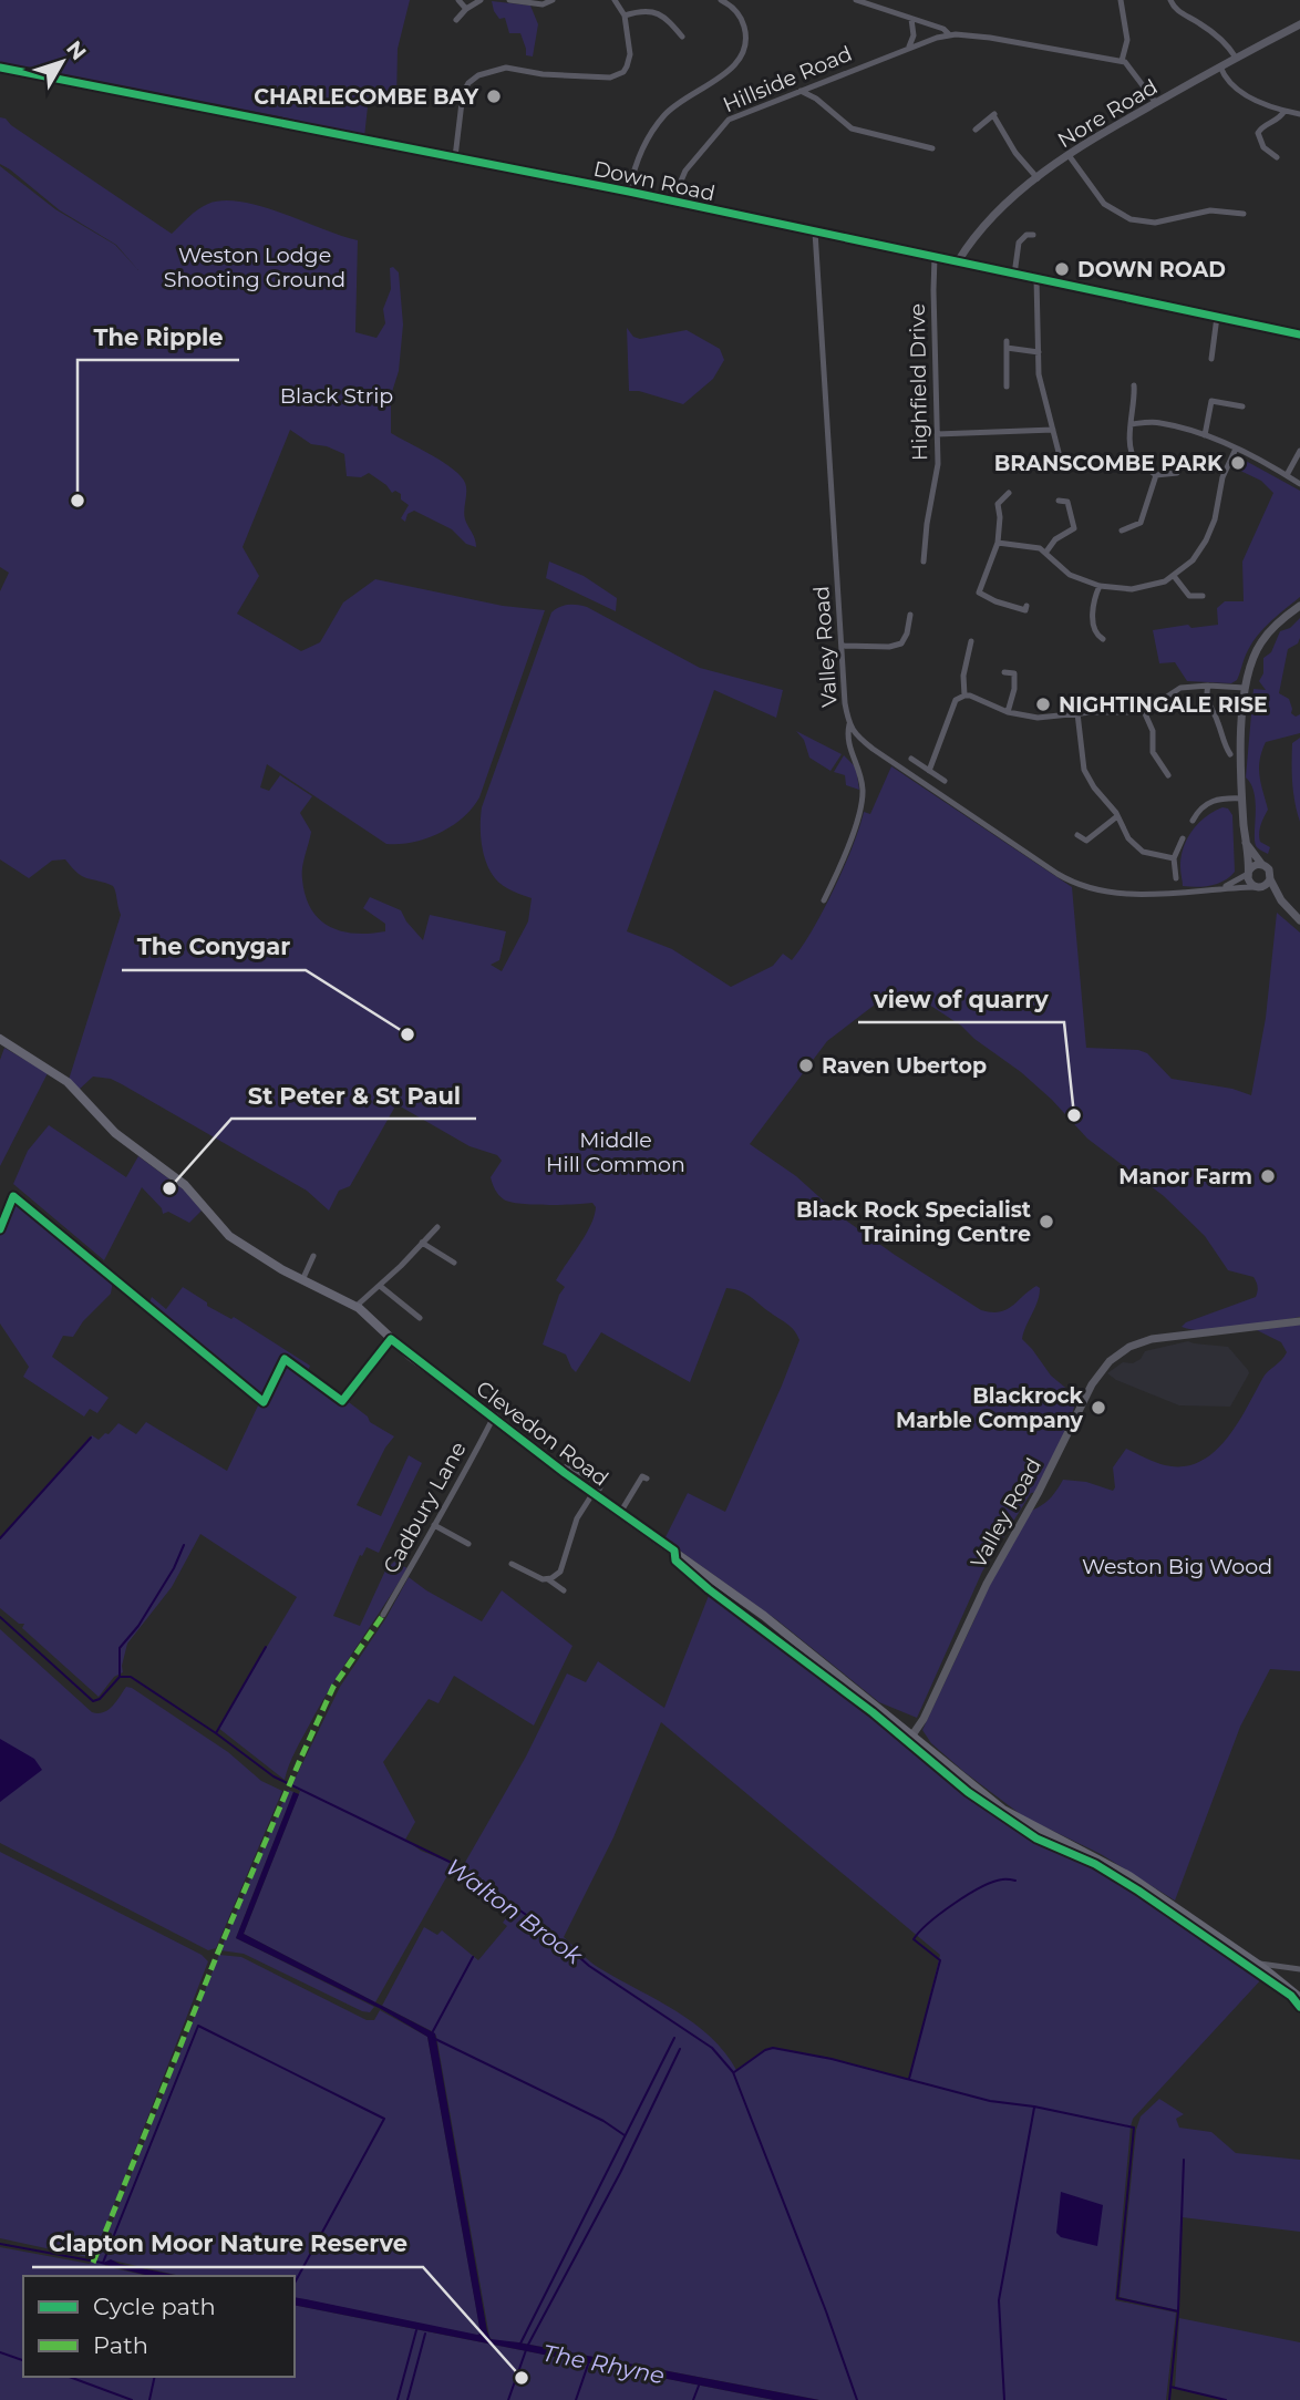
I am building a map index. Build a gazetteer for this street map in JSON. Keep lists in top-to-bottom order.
{
  "streets": {
    "main road": ["Clevedon Road"],
    "street": [
      "Hillside Road",
      "Nore Road",
      "Down Road",
      "Highfield Drive",
      "Valley Road",
      "Cadbury Lane"
    ]
  },
  "crossings": [
    ["Hillside Road", "Down Road"],
    ["Nore Road", "Down Road"],
    ["Down Road", "Highfield Drive"],
    ["Down Road", "Valley Road"],
    ["Valley Road", "Clevedon Road"],
    ["Clevedon Road", "Cadbury Lane"]
  ],
  "water": ["Walton Brook", "The Rhyne"],
  "parks": [
    "Weston Lodge Shooting Ground",
    "Black Strip",
    "Middle Hill Common",
    "Weston Big Wood"
  ],
  "places": [
    "CHARLECOMBE BAY",
    "DOWN ROAD",
    "BRANSCOMBE PARK",
    "The Ripple",
    "NIGHTINGALE RISE",
    "The Conygar",
    "Raven Ubertop",
    "view of quarry",
    "Manor Farm",
    "St Peter & St Paul",
    "Black Rock Specialist Training Centre",
    "Blackrock Marble Company",
    "Clapton Moor Nature Reserve"
  ],
  "legend": ["Cycle path", "Path"],
  "north": "top right"
}
